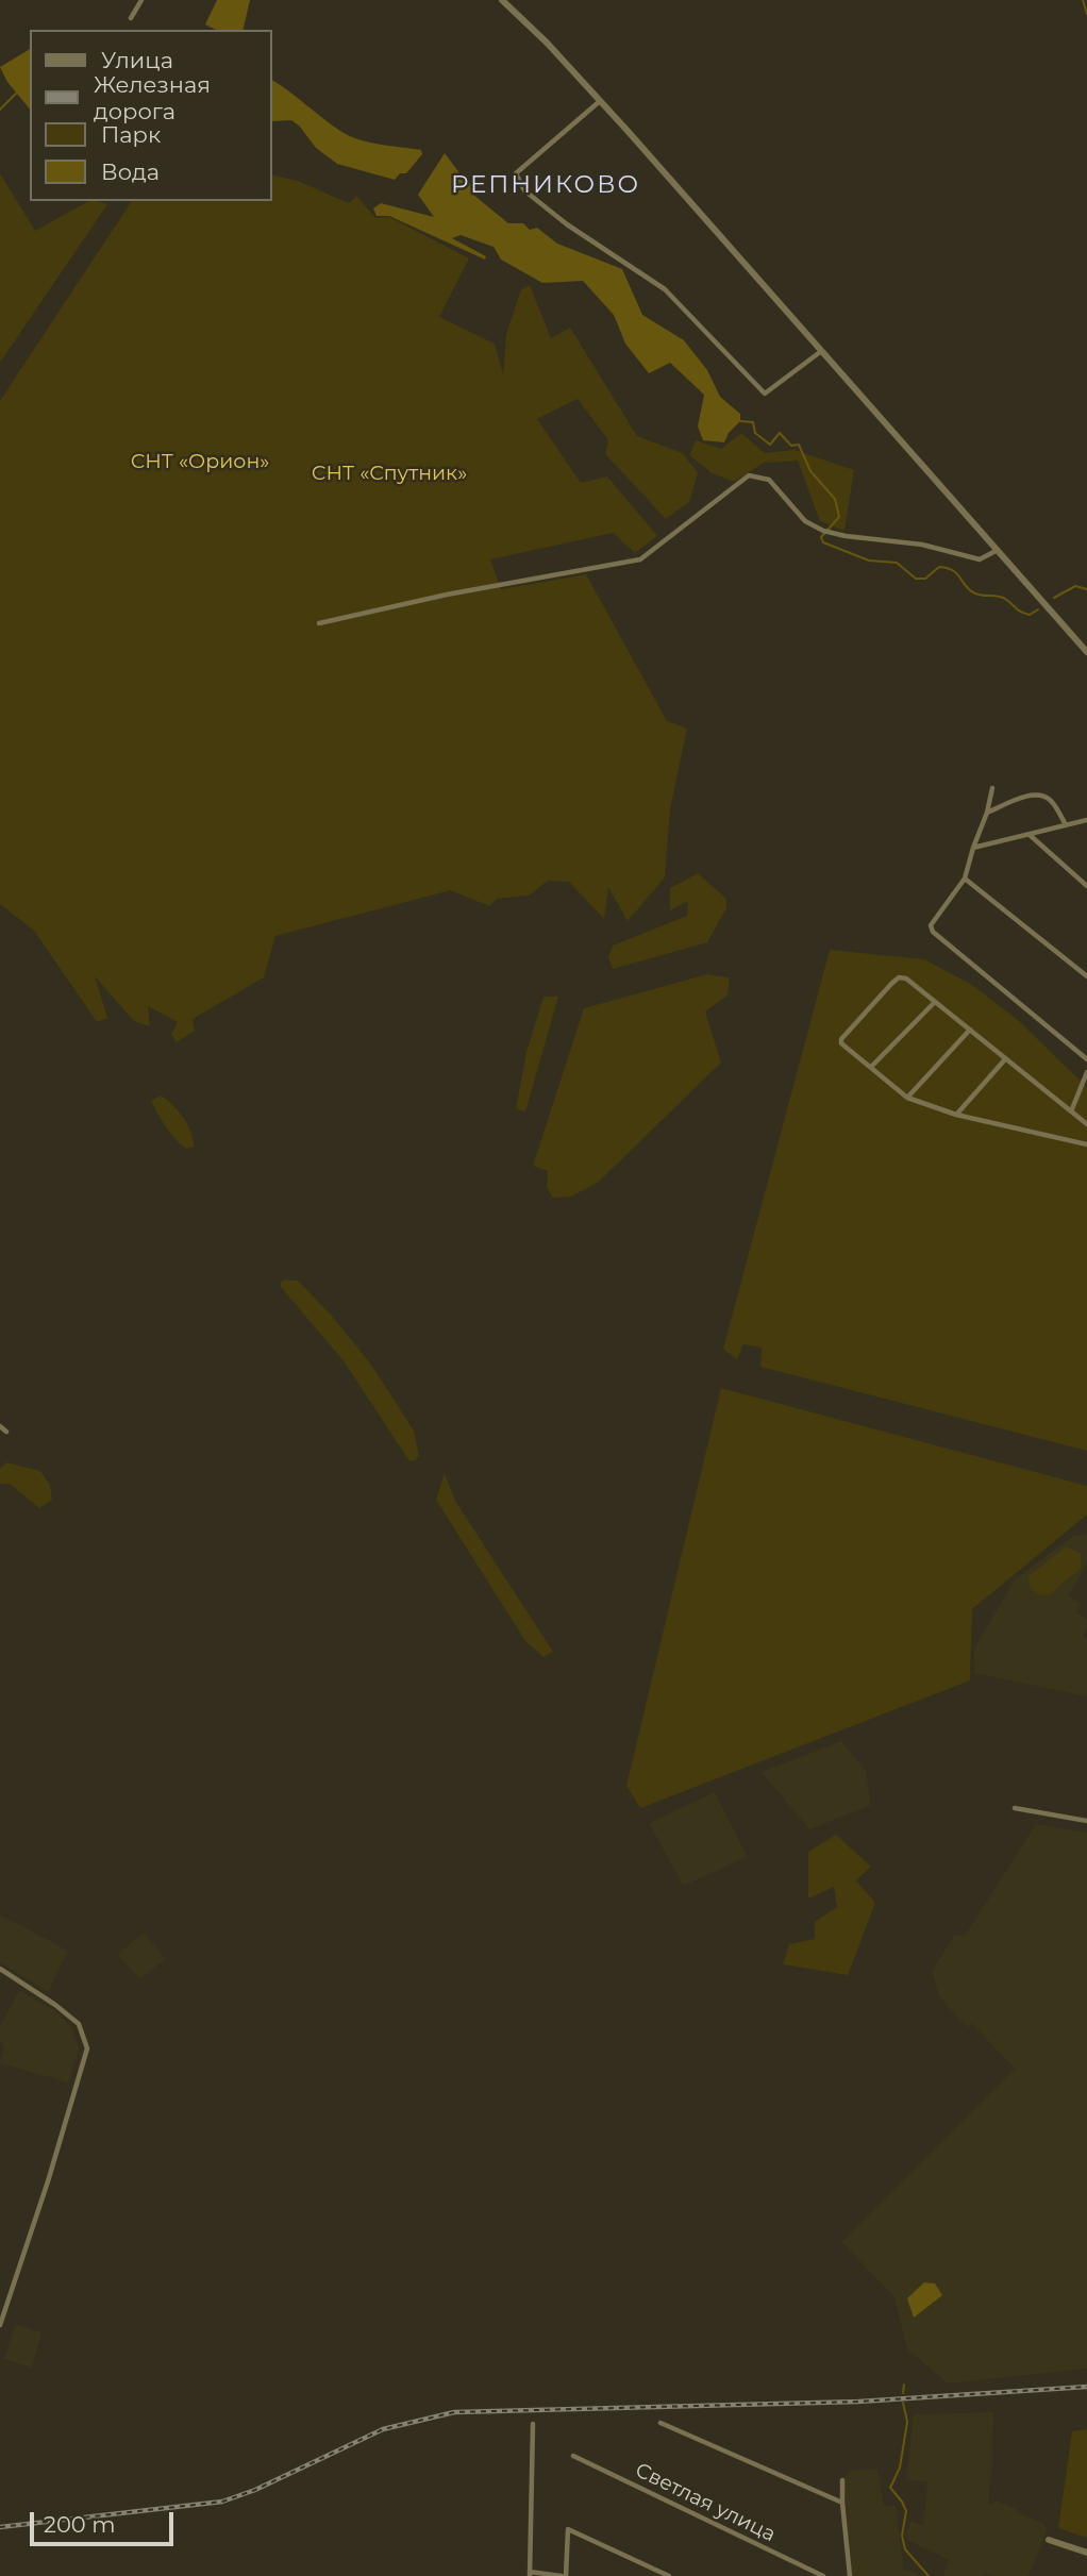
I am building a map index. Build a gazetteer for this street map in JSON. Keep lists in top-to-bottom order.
{
  "streets": {
    "street": ["Светлая улица"]
  },
  "districts": ["РЕПНИКОВО"],
  "parks": ["СНТ «Орион»", "СНТ «Спутник»"],
  "legend": [
    "Улица",
    "Железная дорога",
    "Парк",
    "Вода"
  ],
  "scale_bar": "200 m"
}
